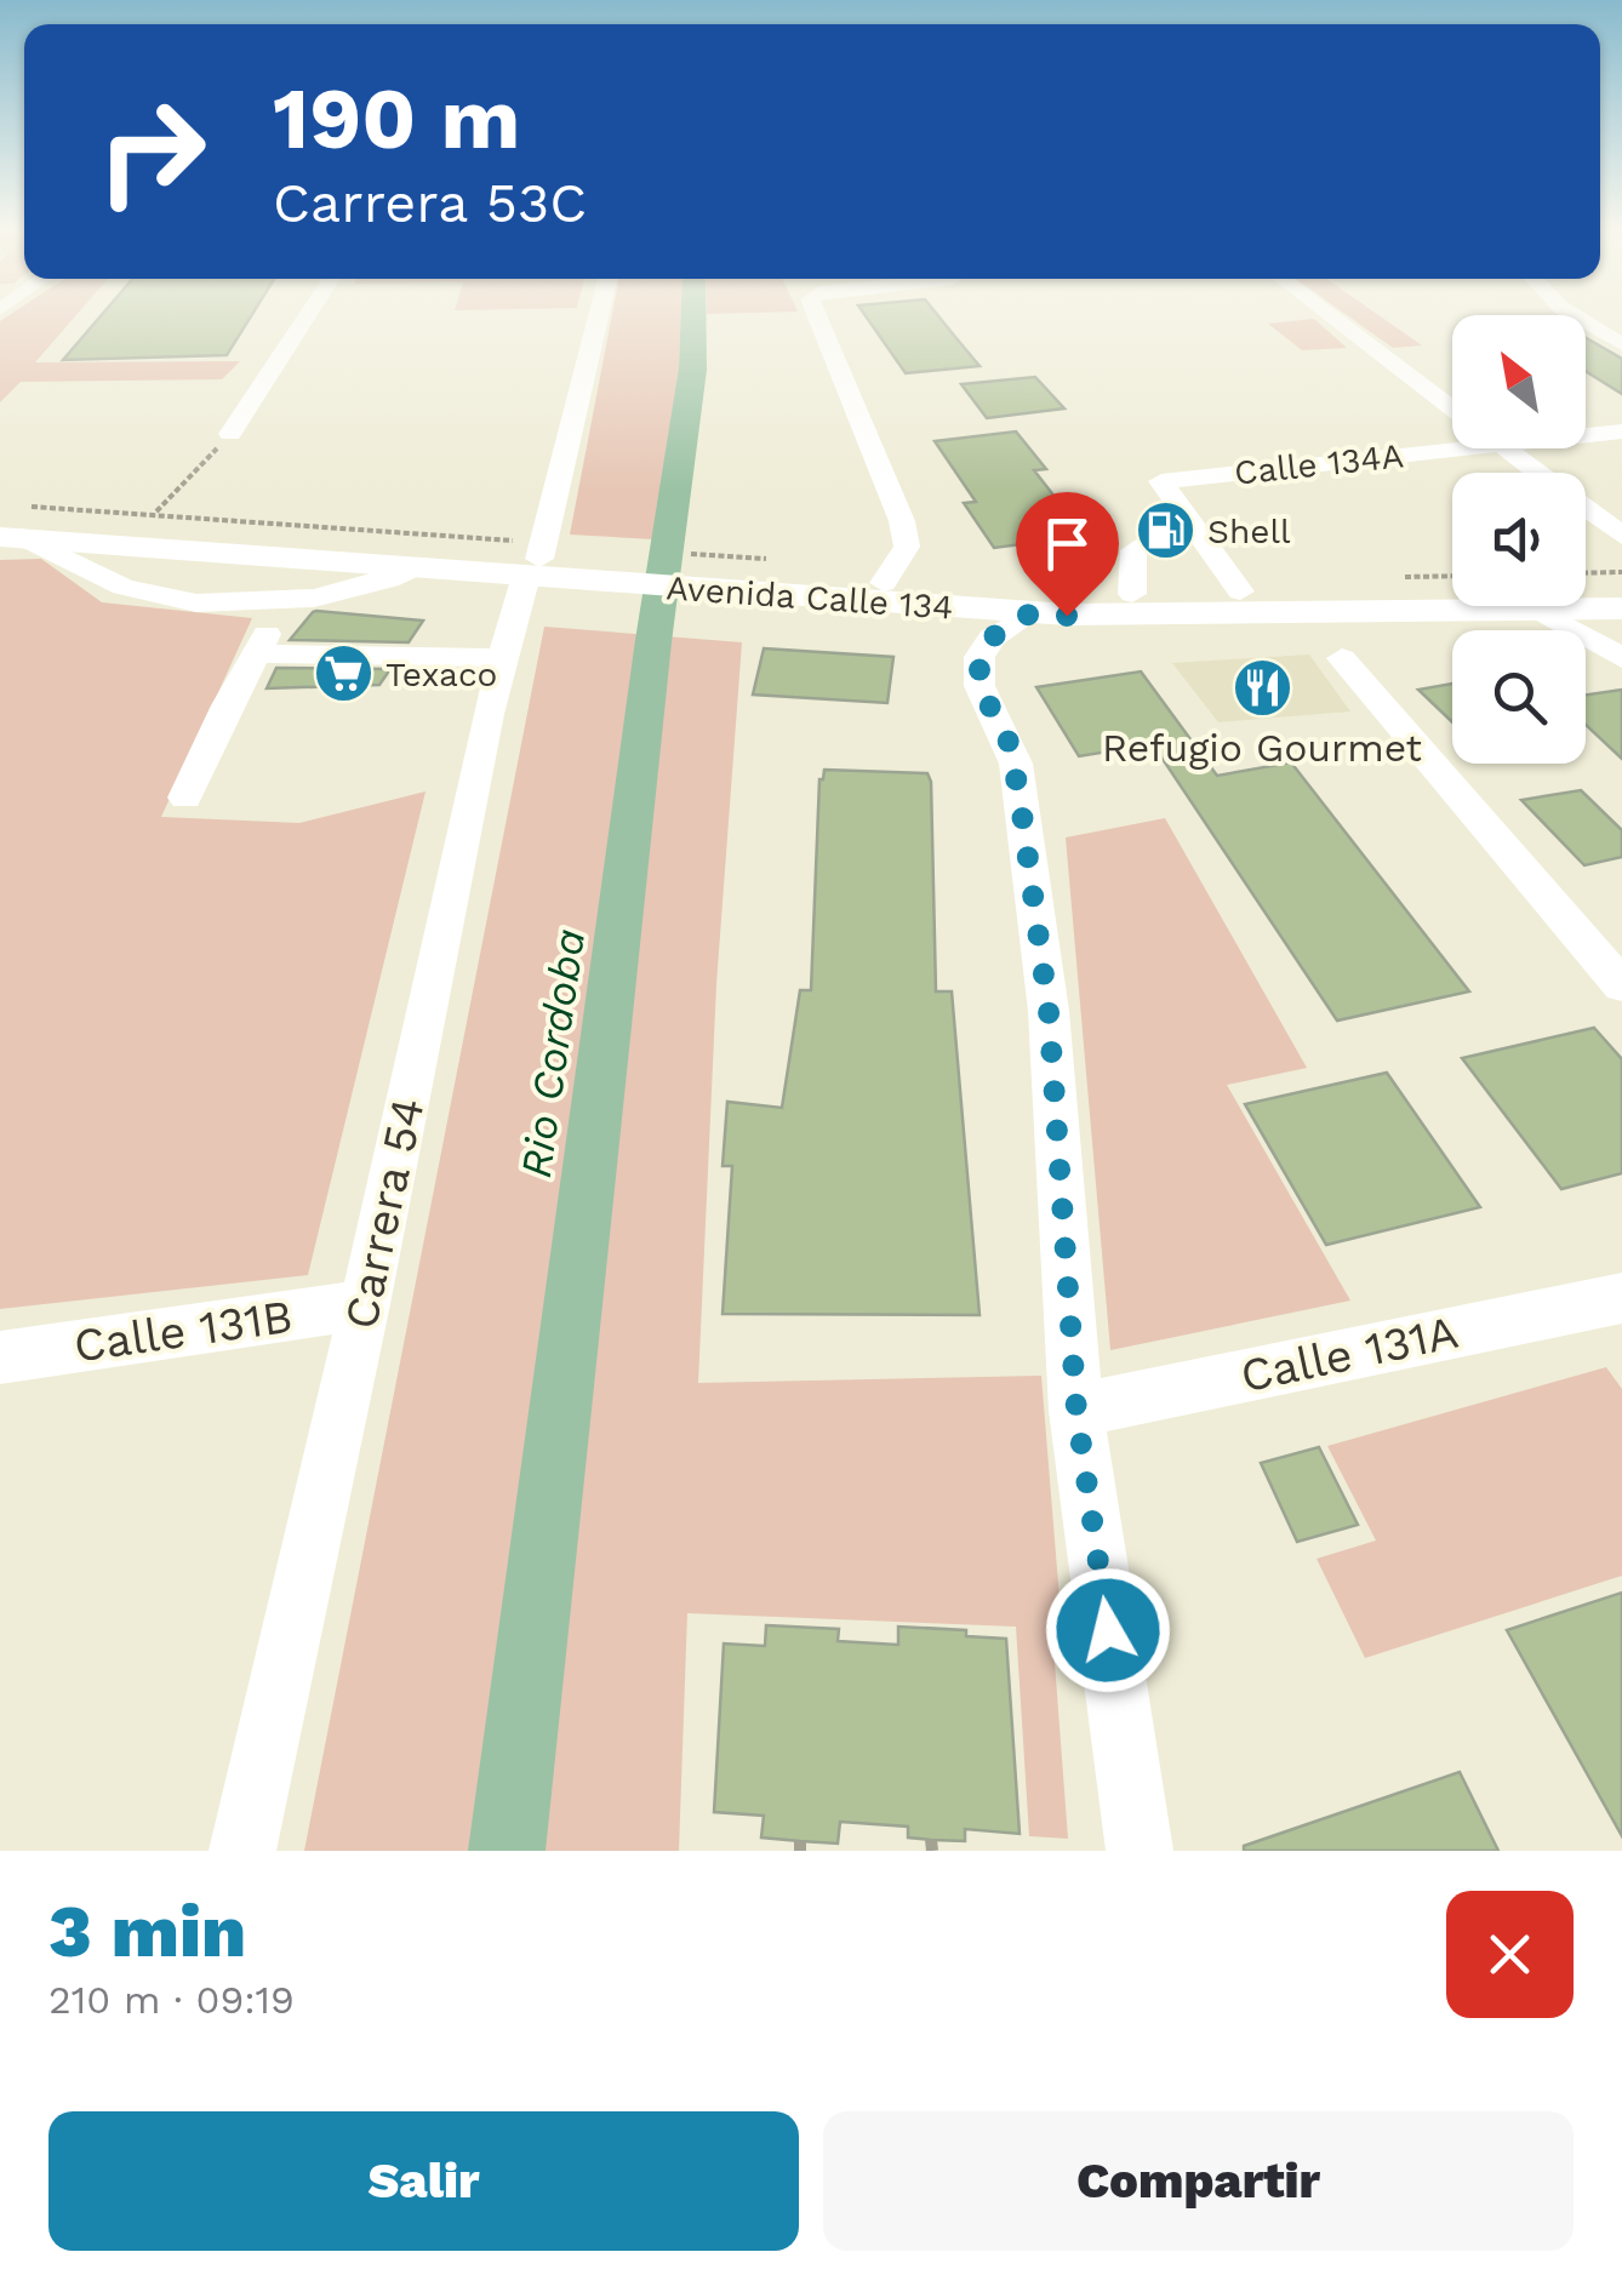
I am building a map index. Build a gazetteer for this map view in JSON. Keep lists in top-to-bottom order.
{
  "streets": {
    "main road": ["Avenida Calle 134"],
    "street": [
      "Calle 134A",
      "Carrera 54",
      "Calle 131B",
      "Calle 131A"
    ]
  },
  "crossings": [
    ["Calle 134A", "Avenida Calle 134"],
    ["Avenida Calle 134", "Carrera 54"],
    ["Carrera 54", "Calle 131B"]
  ],
  "water": ["Rio Cordoba"],
  "places": {
    "fuel station": ["Shell"],
    "supermarket": ["Texaco"],
    "restaurant": ["Refugio Gourmet"]
  },
  "north": "top left",
  "page": {
    "turn": ["190 m", "Carrera 53C"],
    "heading": ["3 min", "210 m · 09:19"],
    "buttons": ["Salir", "Compartir"]
  }
}
